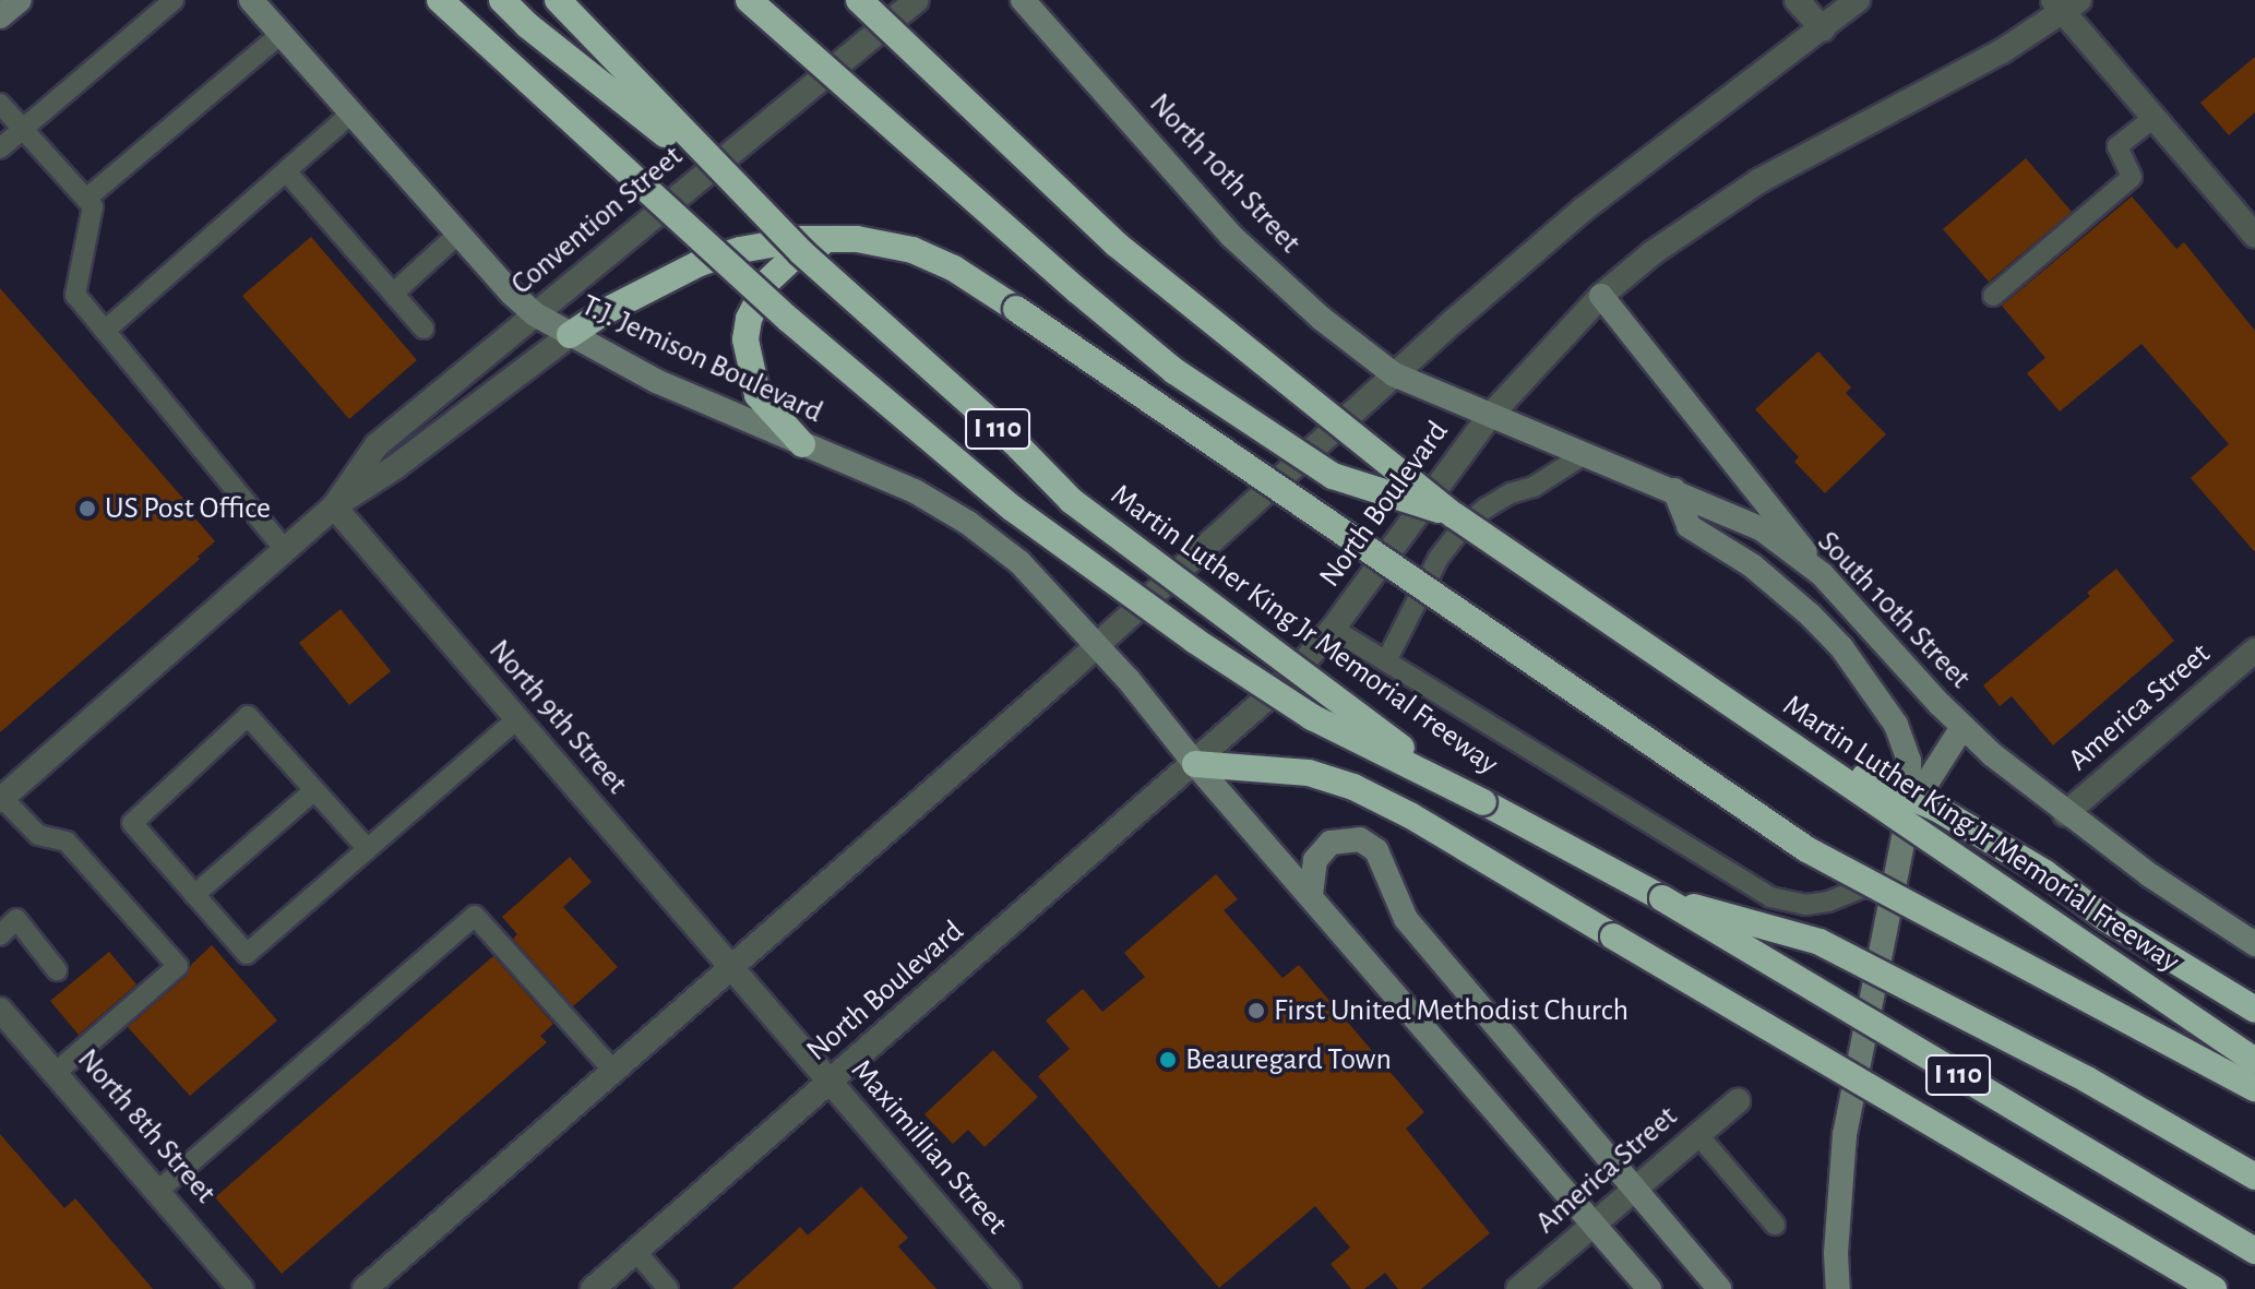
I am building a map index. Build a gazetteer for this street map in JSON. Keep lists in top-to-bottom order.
{
  "streets": {
    "highway": ["I 110", "Martin Luther King Jr Memorial Freeway"],
    "main road": ["North 10th Street", "T.J. Jemison Boulevard", "South 10th Street"],
    "street": [
      "Convention Street",
      "North Boulevard",
      "America Street",
      "North 9th Street",
      "North 8th Street",
      "Maximillian Street"
    ]
  },
  "crossings": [
    ["North 10th Street", "South 10th Street"],
    ["Convention Street", "T.J. Jemison Boulevard"],
    ["Convention Street", "North 9th Street"],
    ["T.J. Jemison Boulevard", "North Boulevard"],
    ["T.J. Jemison Boulevard", "America Street"],
    ["North Boulevard", "South 10th Street"],
    ["North Boulevard", "Maximillian Street"],
    ["South 10th Street", "America Street"],
    ["North 9th Street", "Maximillian Street"]
  ],
  "places": ["US Post Office", "First United Methodist Church", "Beauregard Town"]
}
